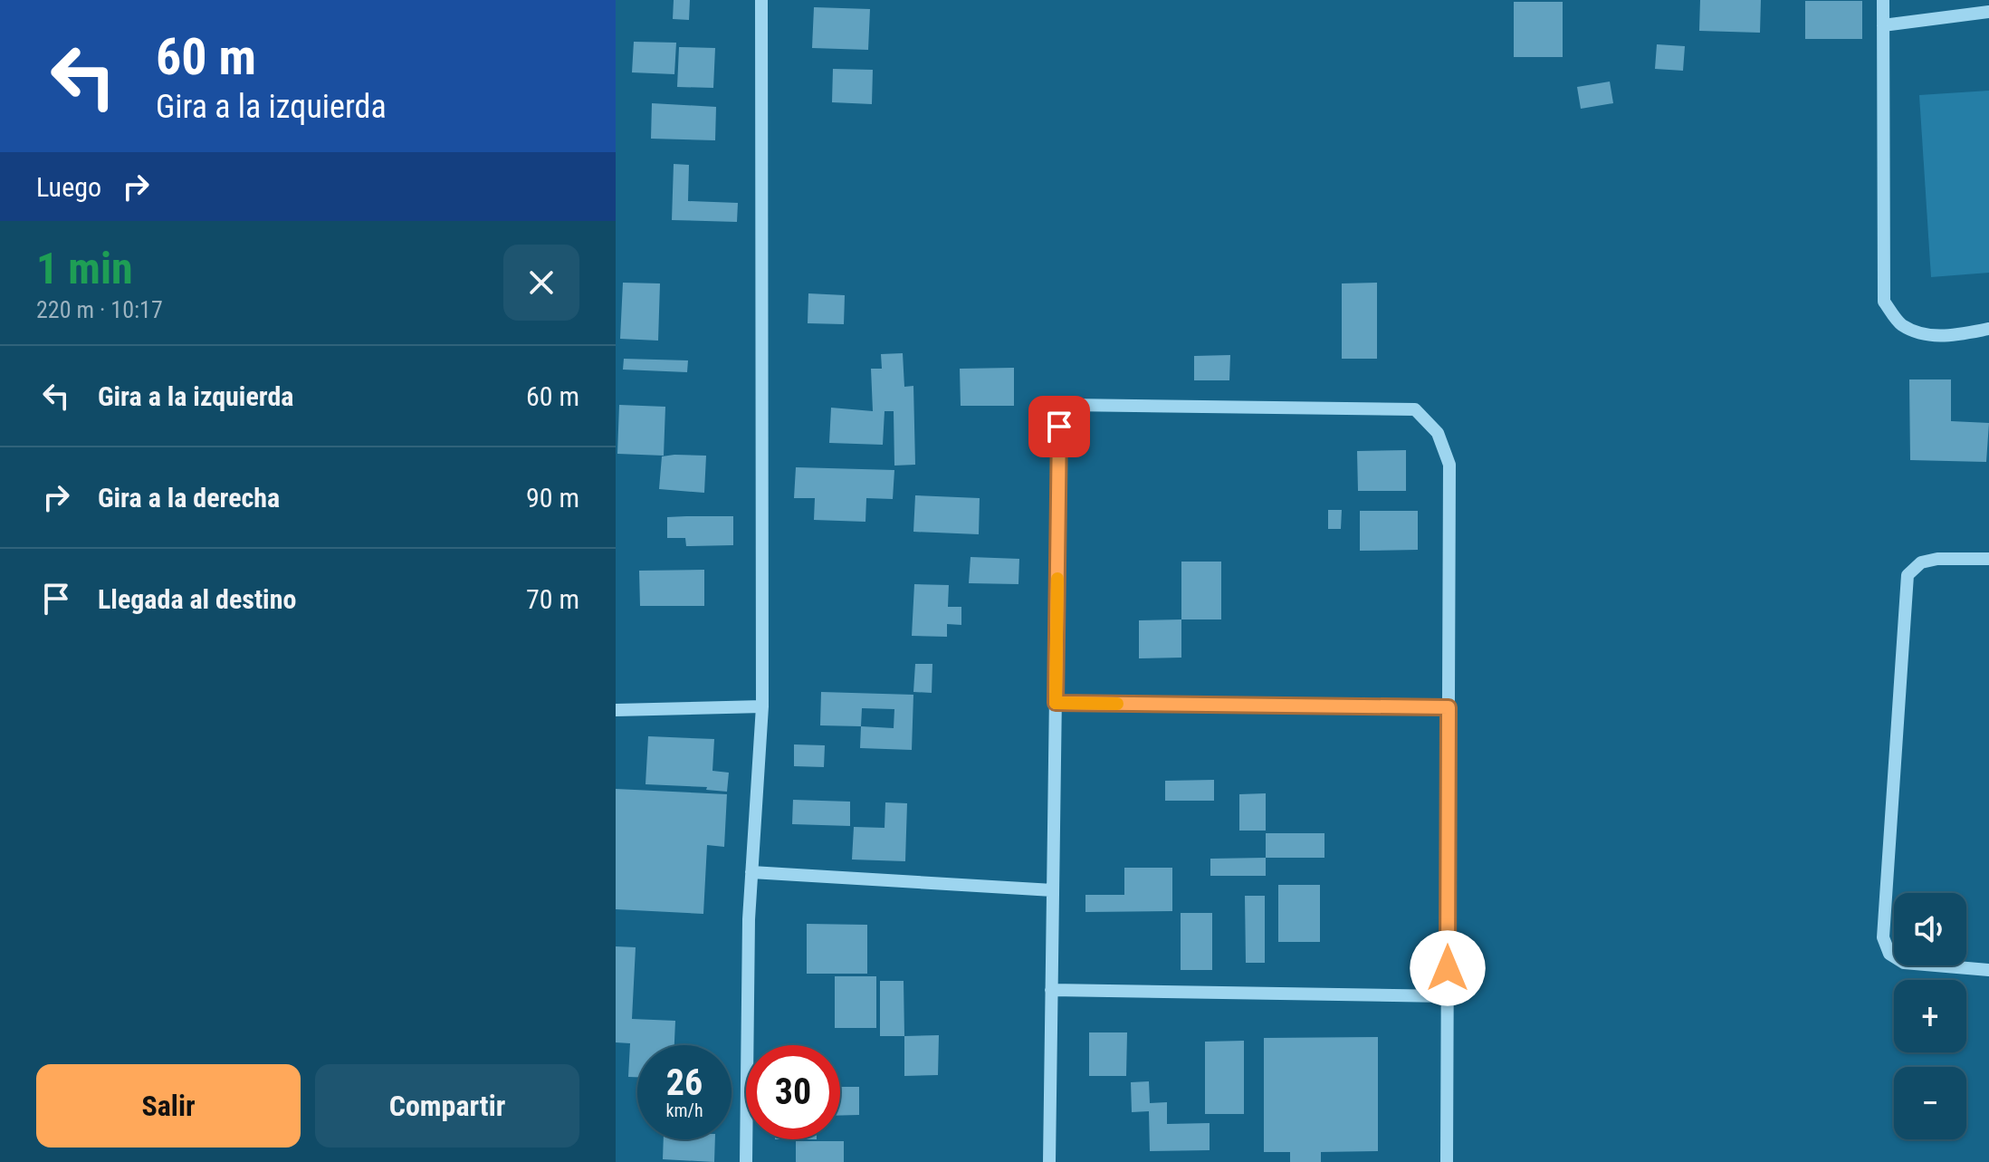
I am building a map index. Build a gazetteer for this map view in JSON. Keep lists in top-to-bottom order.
{
  "page": {
    "turn": ["60 m", "Gira a la izquierda"],
    "then": "Luego",
    "heading": ["1 min", "220 m · 10:17"],
    "list": [
      {
        "name": "Gira a la izquierda",
        "value": "60 m"
      },
      {
        "name": "Gira a la derecha",
        "value": "90 m"
      },
      {
        "name": "Llegada al destino",
        "value": "70 m"
      }
    ],
    "map_buttons": ["+", "−"],
    "speed": "26 km/h",
    "limit": "30",
    "buttons": ["Salir", "Compartir"]
  }
}
